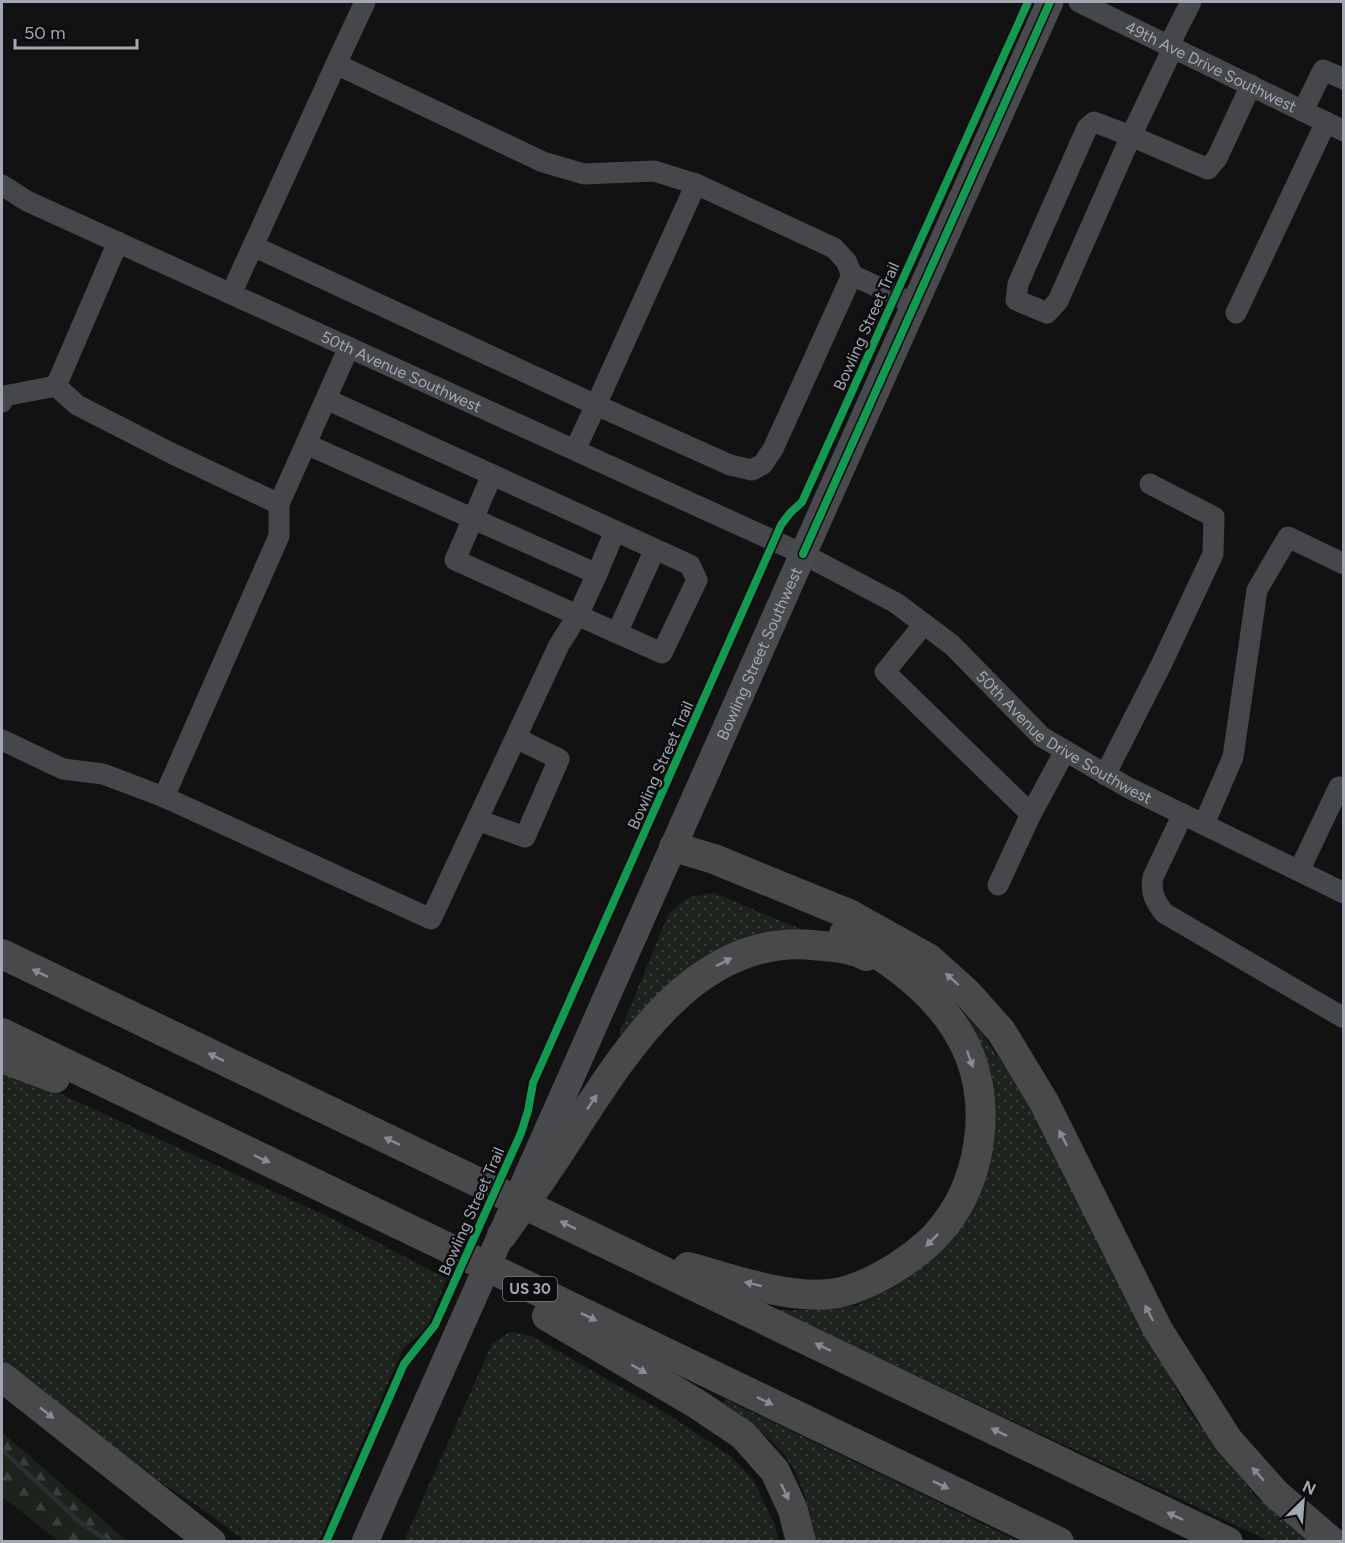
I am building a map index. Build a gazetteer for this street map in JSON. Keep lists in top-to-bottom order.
{
  "streets": {
    "highway": ["US 30"],
    "main road": ["Bowling Street Southwest"],
    "street": ["49th Ave Drive Southwest", "50th Avenue Southwest", "50th Avenue Drive Southwest"],
    "cycle path": ["Bowling Street Trail"]
  },
  "crossings": [
    ["50th Avenue Southwest", "Bowling Street Southwest"],
    ["50th Avenue Southwest", "50th Avenue Drive Southwest"],
    ["Bowling Street Southwest", "50th Avenue Drive Southwest"]
  ],
  "scale_bar": "50 m",
  "north": "top right"
}
